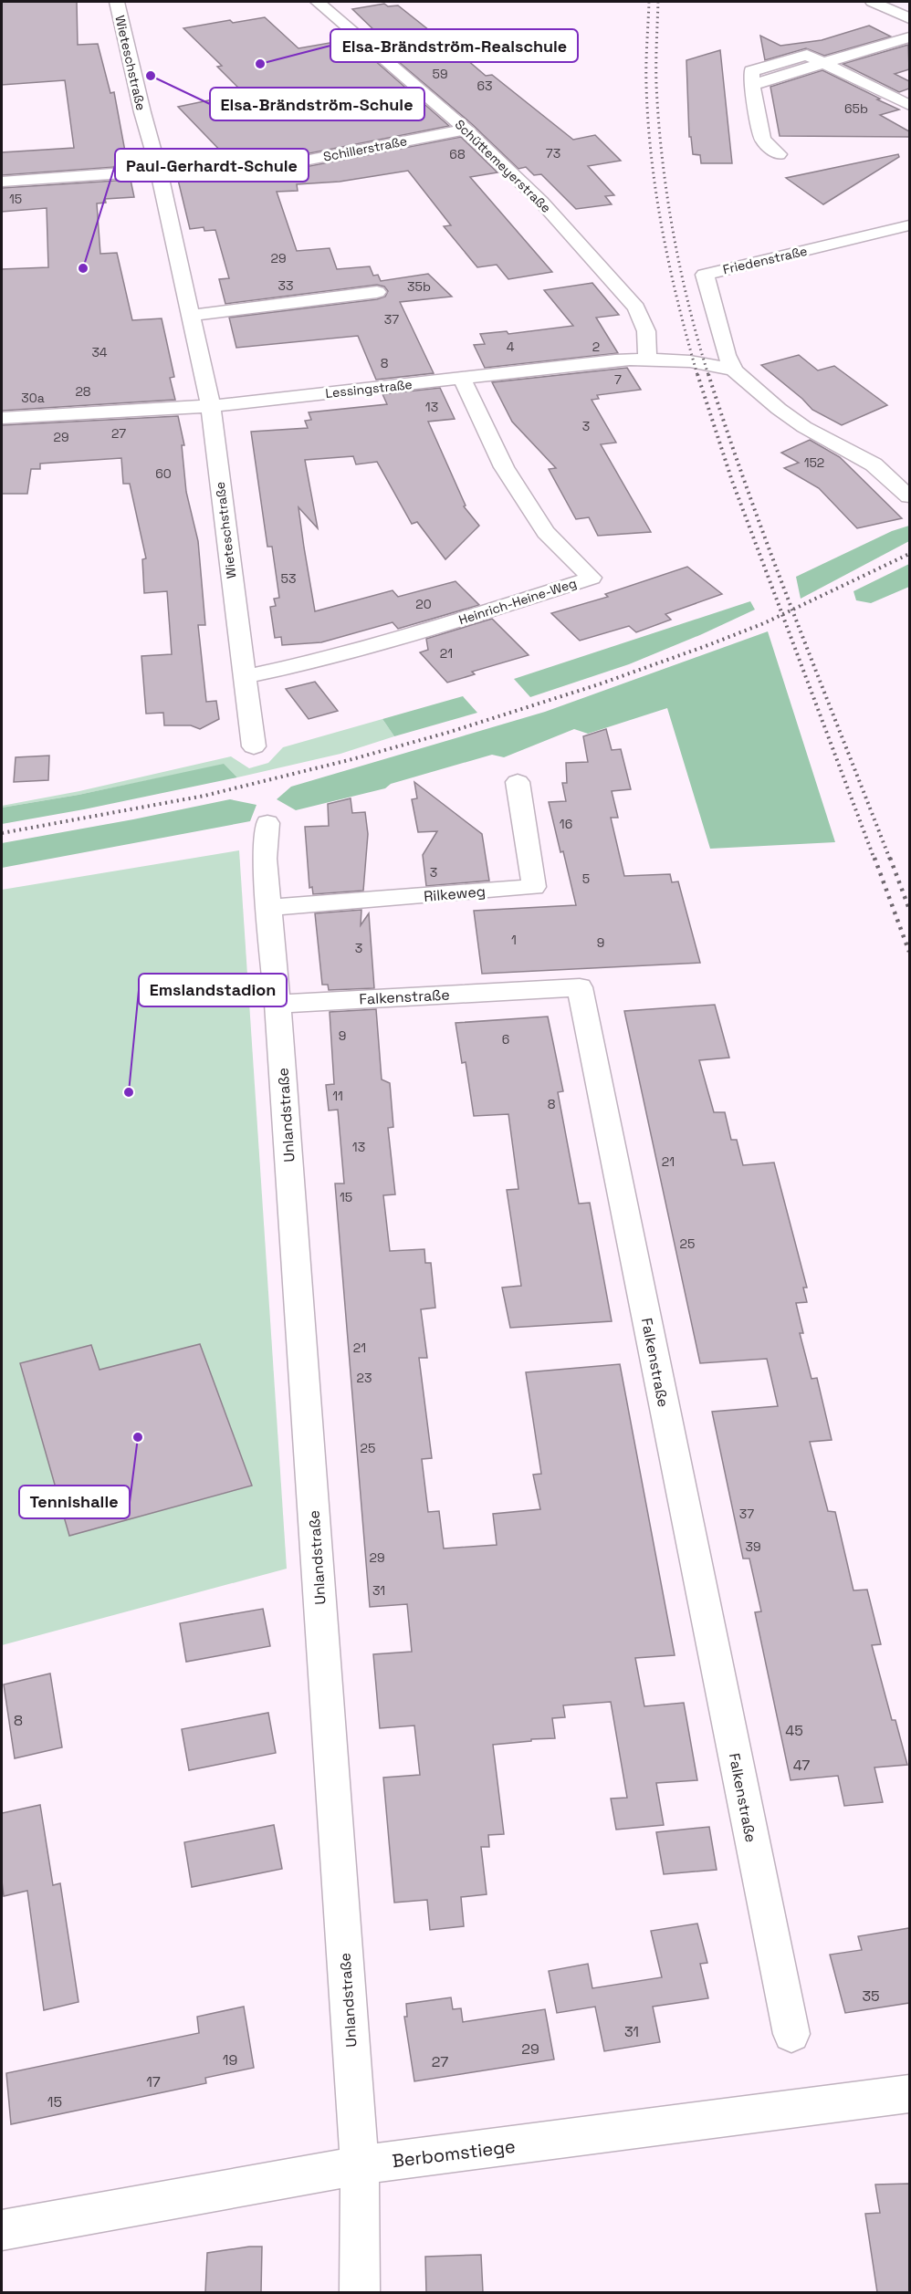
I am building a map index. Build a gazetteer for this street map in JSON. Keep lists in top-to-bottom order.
{
  "streets": {
    "street": [
      "Wieteschstraße",
      "Schillerstraße",
      "Schüttemeyerstraße",
      "Friedenstraße",
      "Lessingstraße",
      "Heinrich-Heine-Weg",
      "Rilkeweg",
      "Falkenstraße",
      "Unlandstraße",
      "Berbomstiege"
    ]
  },
  "crossings": [
    ["Wieteschstraße", "Schillerstraße"],
    ["Wieteschstraße", "Lessingstraße"],
    ["Wieteschstraße", "Heinrich-Heine-Weg"],
    ["Schillerstraße", "Schüttemeyerstraße"],
    ["Schüttemeyerstraße", "Lessingstraße"],
    ["Friedenstraße", "Lessingstraße"],
    ["Lessingstraße", "Heinrich-Heine-Weg"],
    ["Rilkeweg", "Unlandstraße"],
    ["Falkenstraße", "Unlandstraße"],
    ["Unlandstraße", "Berbomstiege"]
  ],
  "places": [
    "Elsa-Brändström-Realschule",
    "Elsa-Brändström-Schule",
    "Paul-Gerhardt-Schule",
    "Emslandstadion",
    "Tennishalle"
  ],
  "house_numbers": [
    "59",
    "63",
    "65b",
    "73",
    "68",
    "15",
    "29",
    "33",
    "35b",
    "37",
    "4",
    "2",
    "34",
    "8",
    "7",
    "28",
    "30a",
    "13",
    "3",
    "27",
    "29",
    "152",
    "60",
    "53",
    "20",
    "21",
    "16",
    "3",
    "5",
    "1",
    "9",
    "3",
    "9",
    "6",
    "11",
    "8",
    "13",
    "21",
    "15",
    "25",
    "21",
    "23",
    "25",
    "37",
    "39",
    "29",
    "31",
    "8",
    "45",
    "47",
    "35",
    "31",
    "29",
    "19",
    "27",
    "17",
    "15"
  ]
}
